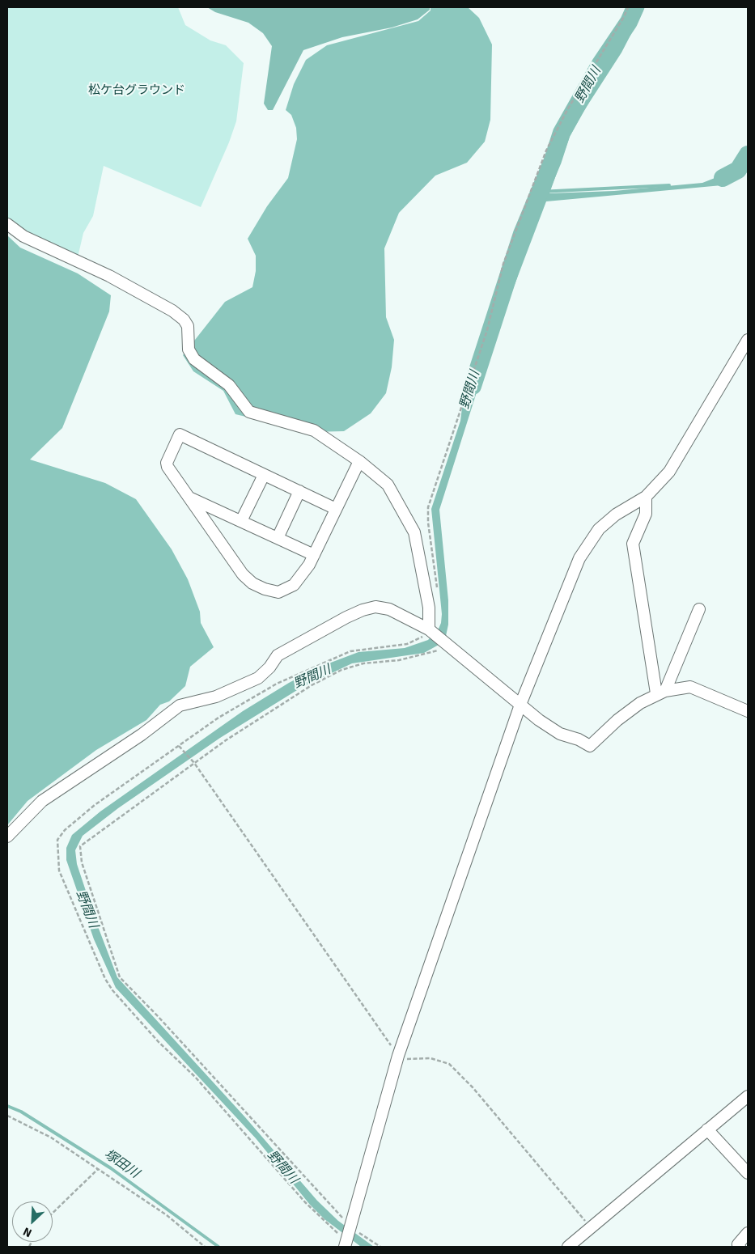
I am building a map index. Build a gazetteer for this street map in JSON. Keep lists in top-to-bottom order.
{
  "water": ["野間川", "塚田川"],
  "parks": ["松ケ台グラウンド"],
  "north": "bottom left"
}
